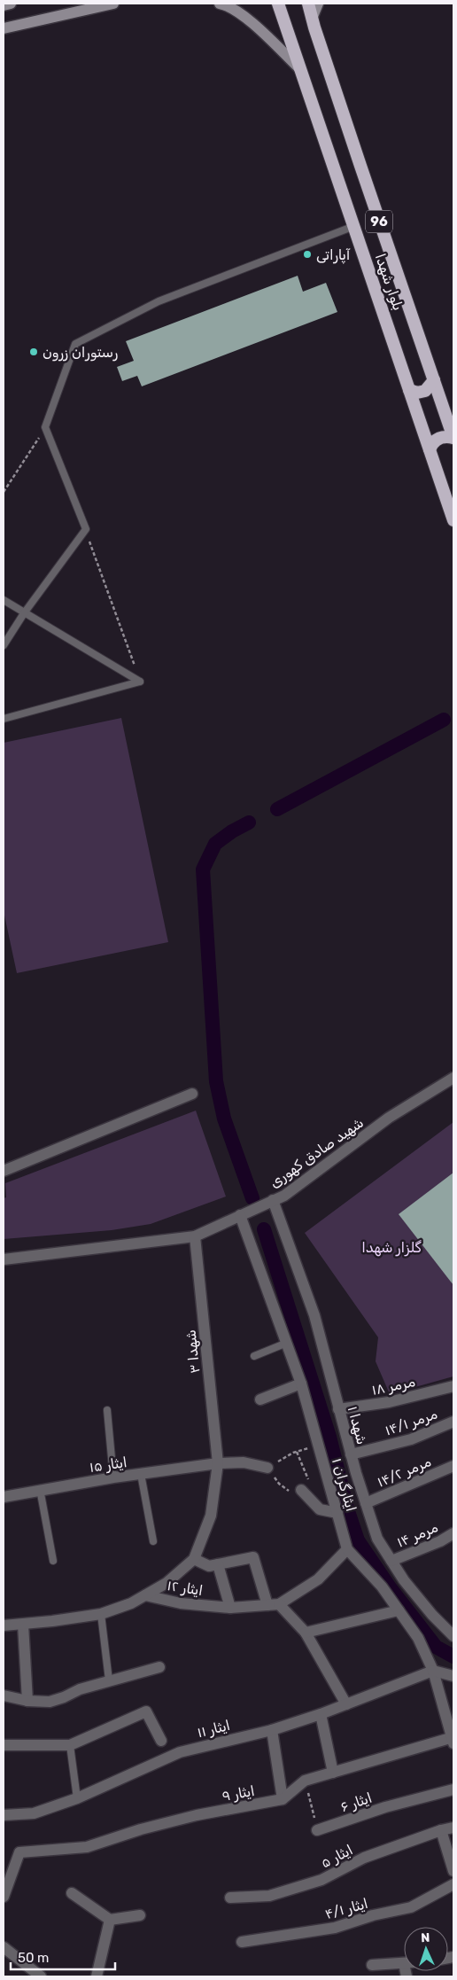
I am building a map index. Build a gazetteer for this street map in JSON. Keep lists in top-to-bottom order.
{
  "streets": {
    "highway": ["96", "بلوار شهدا"],
    "street": [
      "شهید صادق کهوری",
      "شهدا ۳",
      "مرمر ۱۸",
      "مرمر ۱۴/۱",
      "شهدا ۱",
      "ایثار ۱۵",
      "مرمر ۱۴/۲",
      "ایثارگران ۱",
      "مرمر ۱۴",
      "ایثار ۱۲",
      "ایثار ۱۱",
      "ایثار ۹",
      "ایثار ۶",
      "ایثار ۵",
      "ایثار ۴/۱"
    ]
  },
  "crossings": [
    ["شهید صادق کهوری", "شهدا ۳"],
    ["شهید صادق کهوری", "شهدا ۱"],
    ["شهید صادق کهوری", "ایثارگران ۱"],
    ["شهدا ۳", "ایثار ۱۵"],
    ["مرمر ۱۸", "شهدا ۱"],
    ["مرمر ۱۴/۱", "شهدا ۱"],
    ["شهدا ۱", "مرمر ۱۴/۲"],
    ["شهدا ۱", "مرمر ۱۴"],
    ["ایثارگران ۱", "ایثار ۱۲"],
    ["ایثارگران ۱", "ایثار ۱۱"],
    ["ایثارگران ۱", "ایثار ۹"]
  ],
  "parks": ["گلزار شهدا"],
  "places": ["آپاراتی", "رستوران زرون"],
  "scale_bar": "50 m",
  "north": "top"
}
